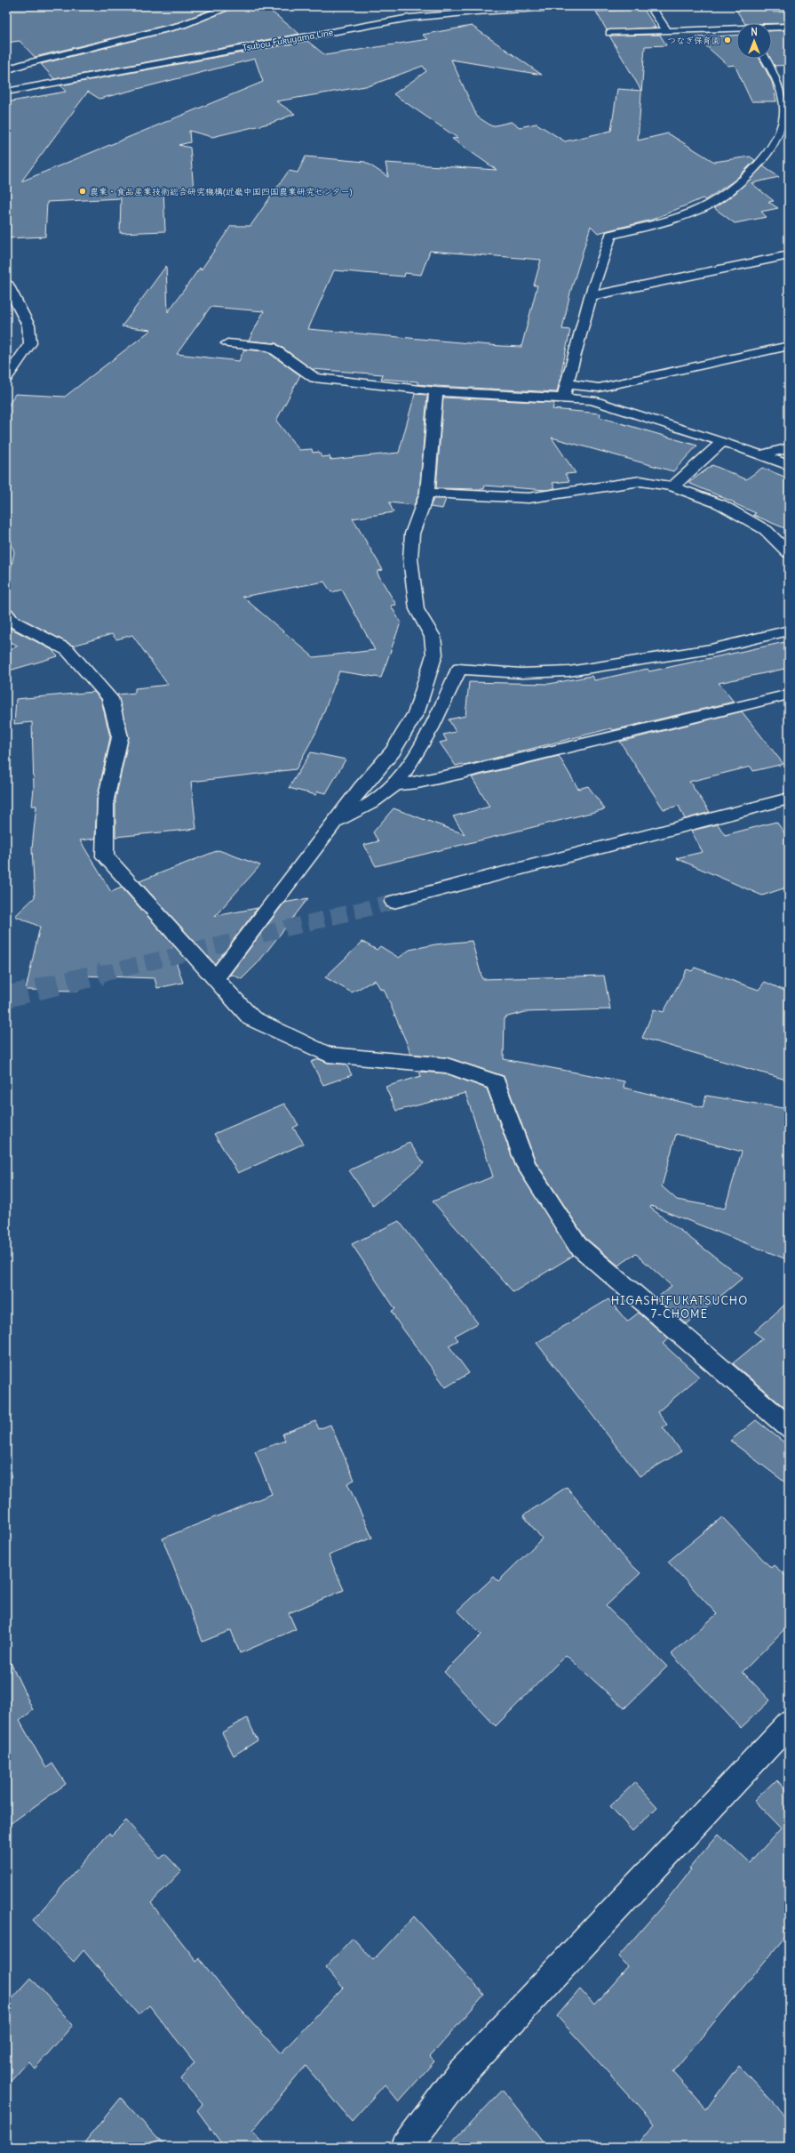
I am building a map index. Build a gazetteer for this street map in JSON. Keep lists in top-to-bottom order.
{
  "streets": {
    "street": ["Tsubou Fukuyama Line"]
  },
  "districts": ["HIGASHIFUKATSUCHO 7-CHOME"],
  "places": ["つなぎ保育園", "農業・食品産業技術総合研究機構(近畿中国四国農業研究センター)"],
  "north": "top"
}
